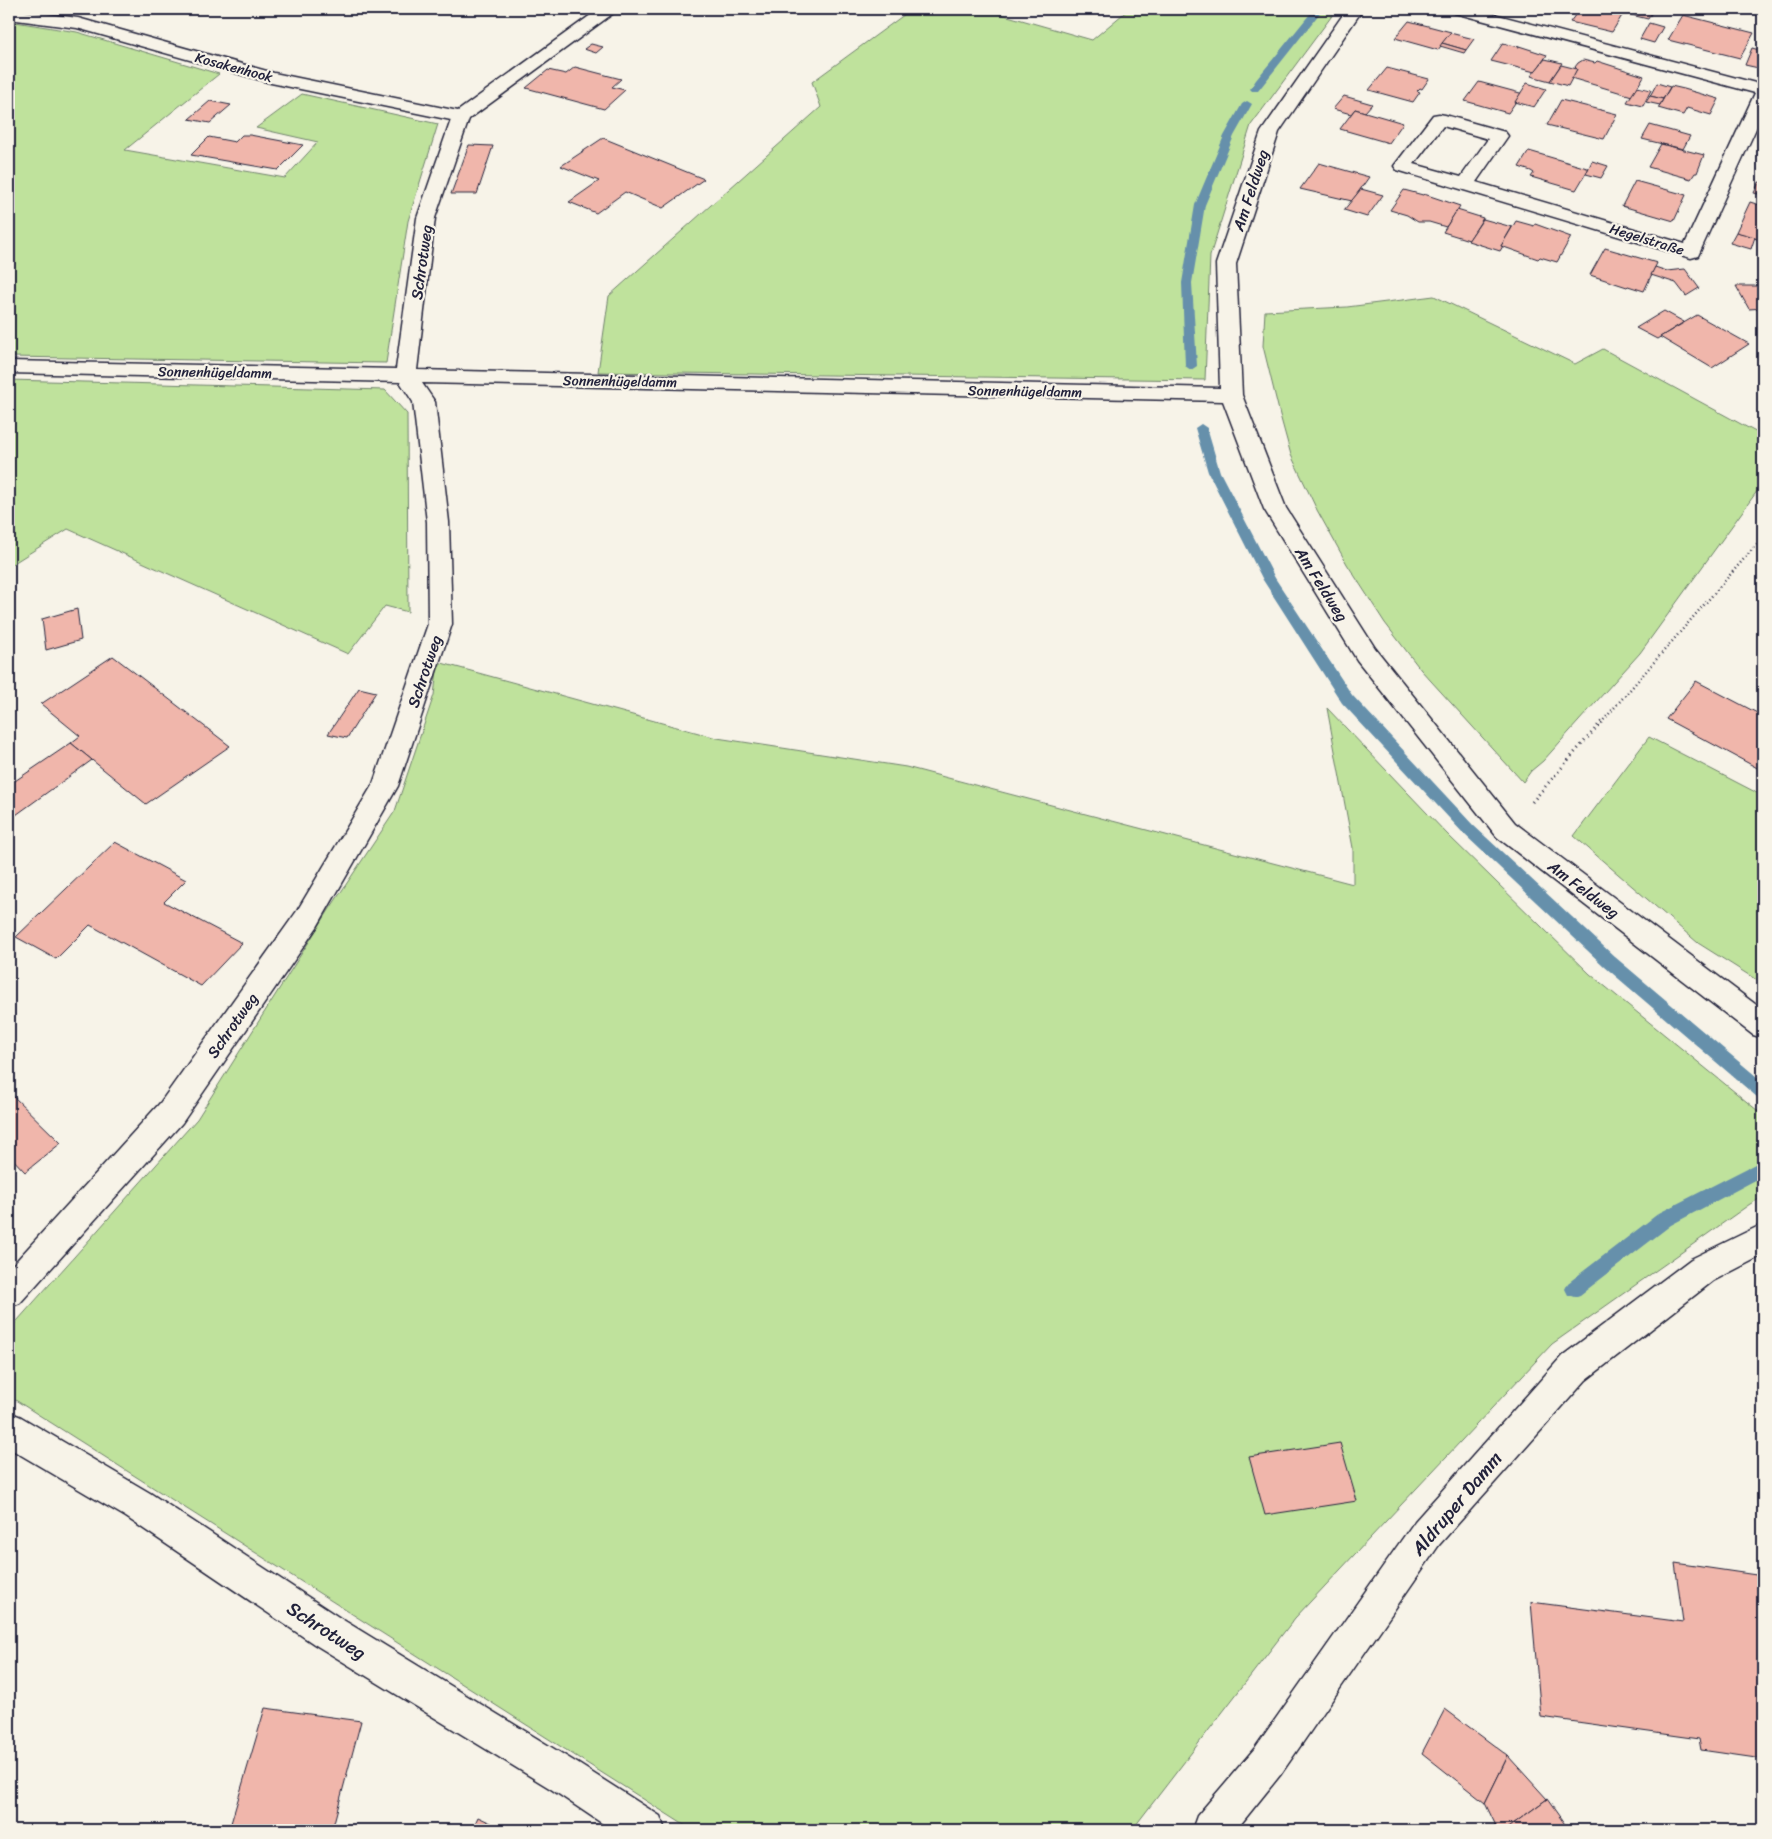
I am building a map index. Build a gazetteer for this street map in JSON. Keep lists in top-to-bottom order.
{
  "streets": {
    "street": [
      "Kosakenhook",
      "Am Feldweg",
      "Hegelstraße",
      "Schrotweg",
      "Sonnenhügeldamm",
      "Aldruper Damm"
    ]
  },
  "crossings": [
    ["Kosakenhook", "Schrotweg"],
    ["Am Feldweg", "Sonnenhügeldamm"],
    ["Schrotweg", "Sonnenhügeldamm"]
  ]
}
